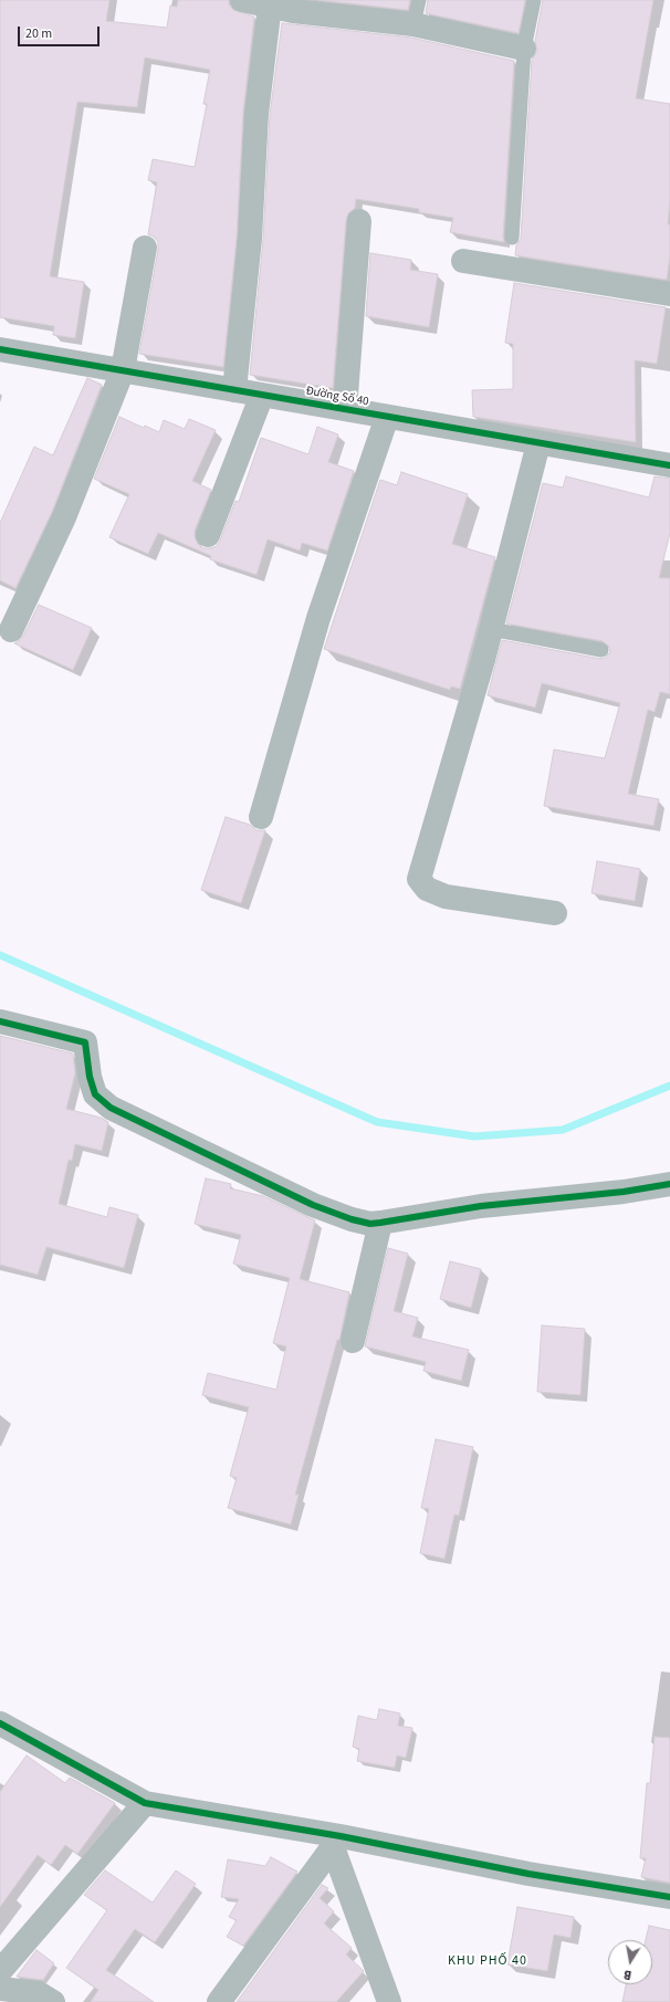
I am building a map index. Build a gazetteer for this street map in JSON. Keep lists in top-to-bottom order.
{
  "streets": {
    "street": ["Đường Số 40"]
  },
  "districts": ["KHU PHỐ 40"],
  "scale_bar": "20 m",
  "north": "bottom"
}
